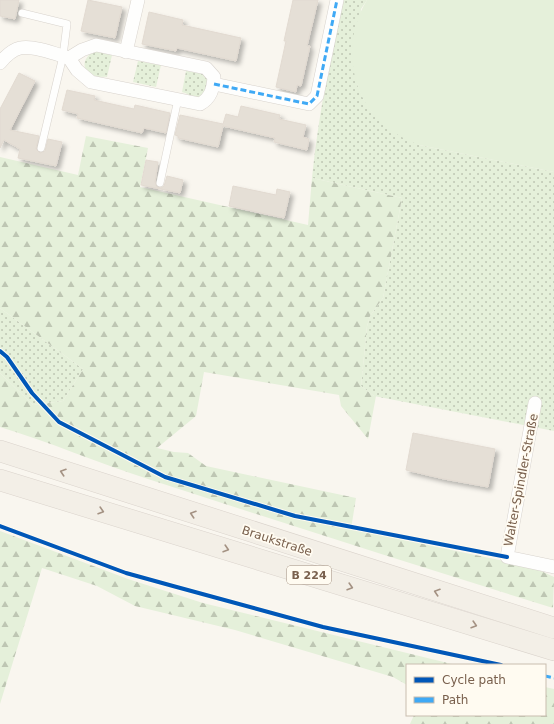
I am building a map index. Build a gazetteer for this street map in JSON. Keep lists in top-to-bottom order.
{
  "streets": {
    "main road": ["Braukstraße", "B 224"],
    "street": ["Walter-Spindler-Straße"]
  },
  "legend": ["Cycle path", "Path"]
}
